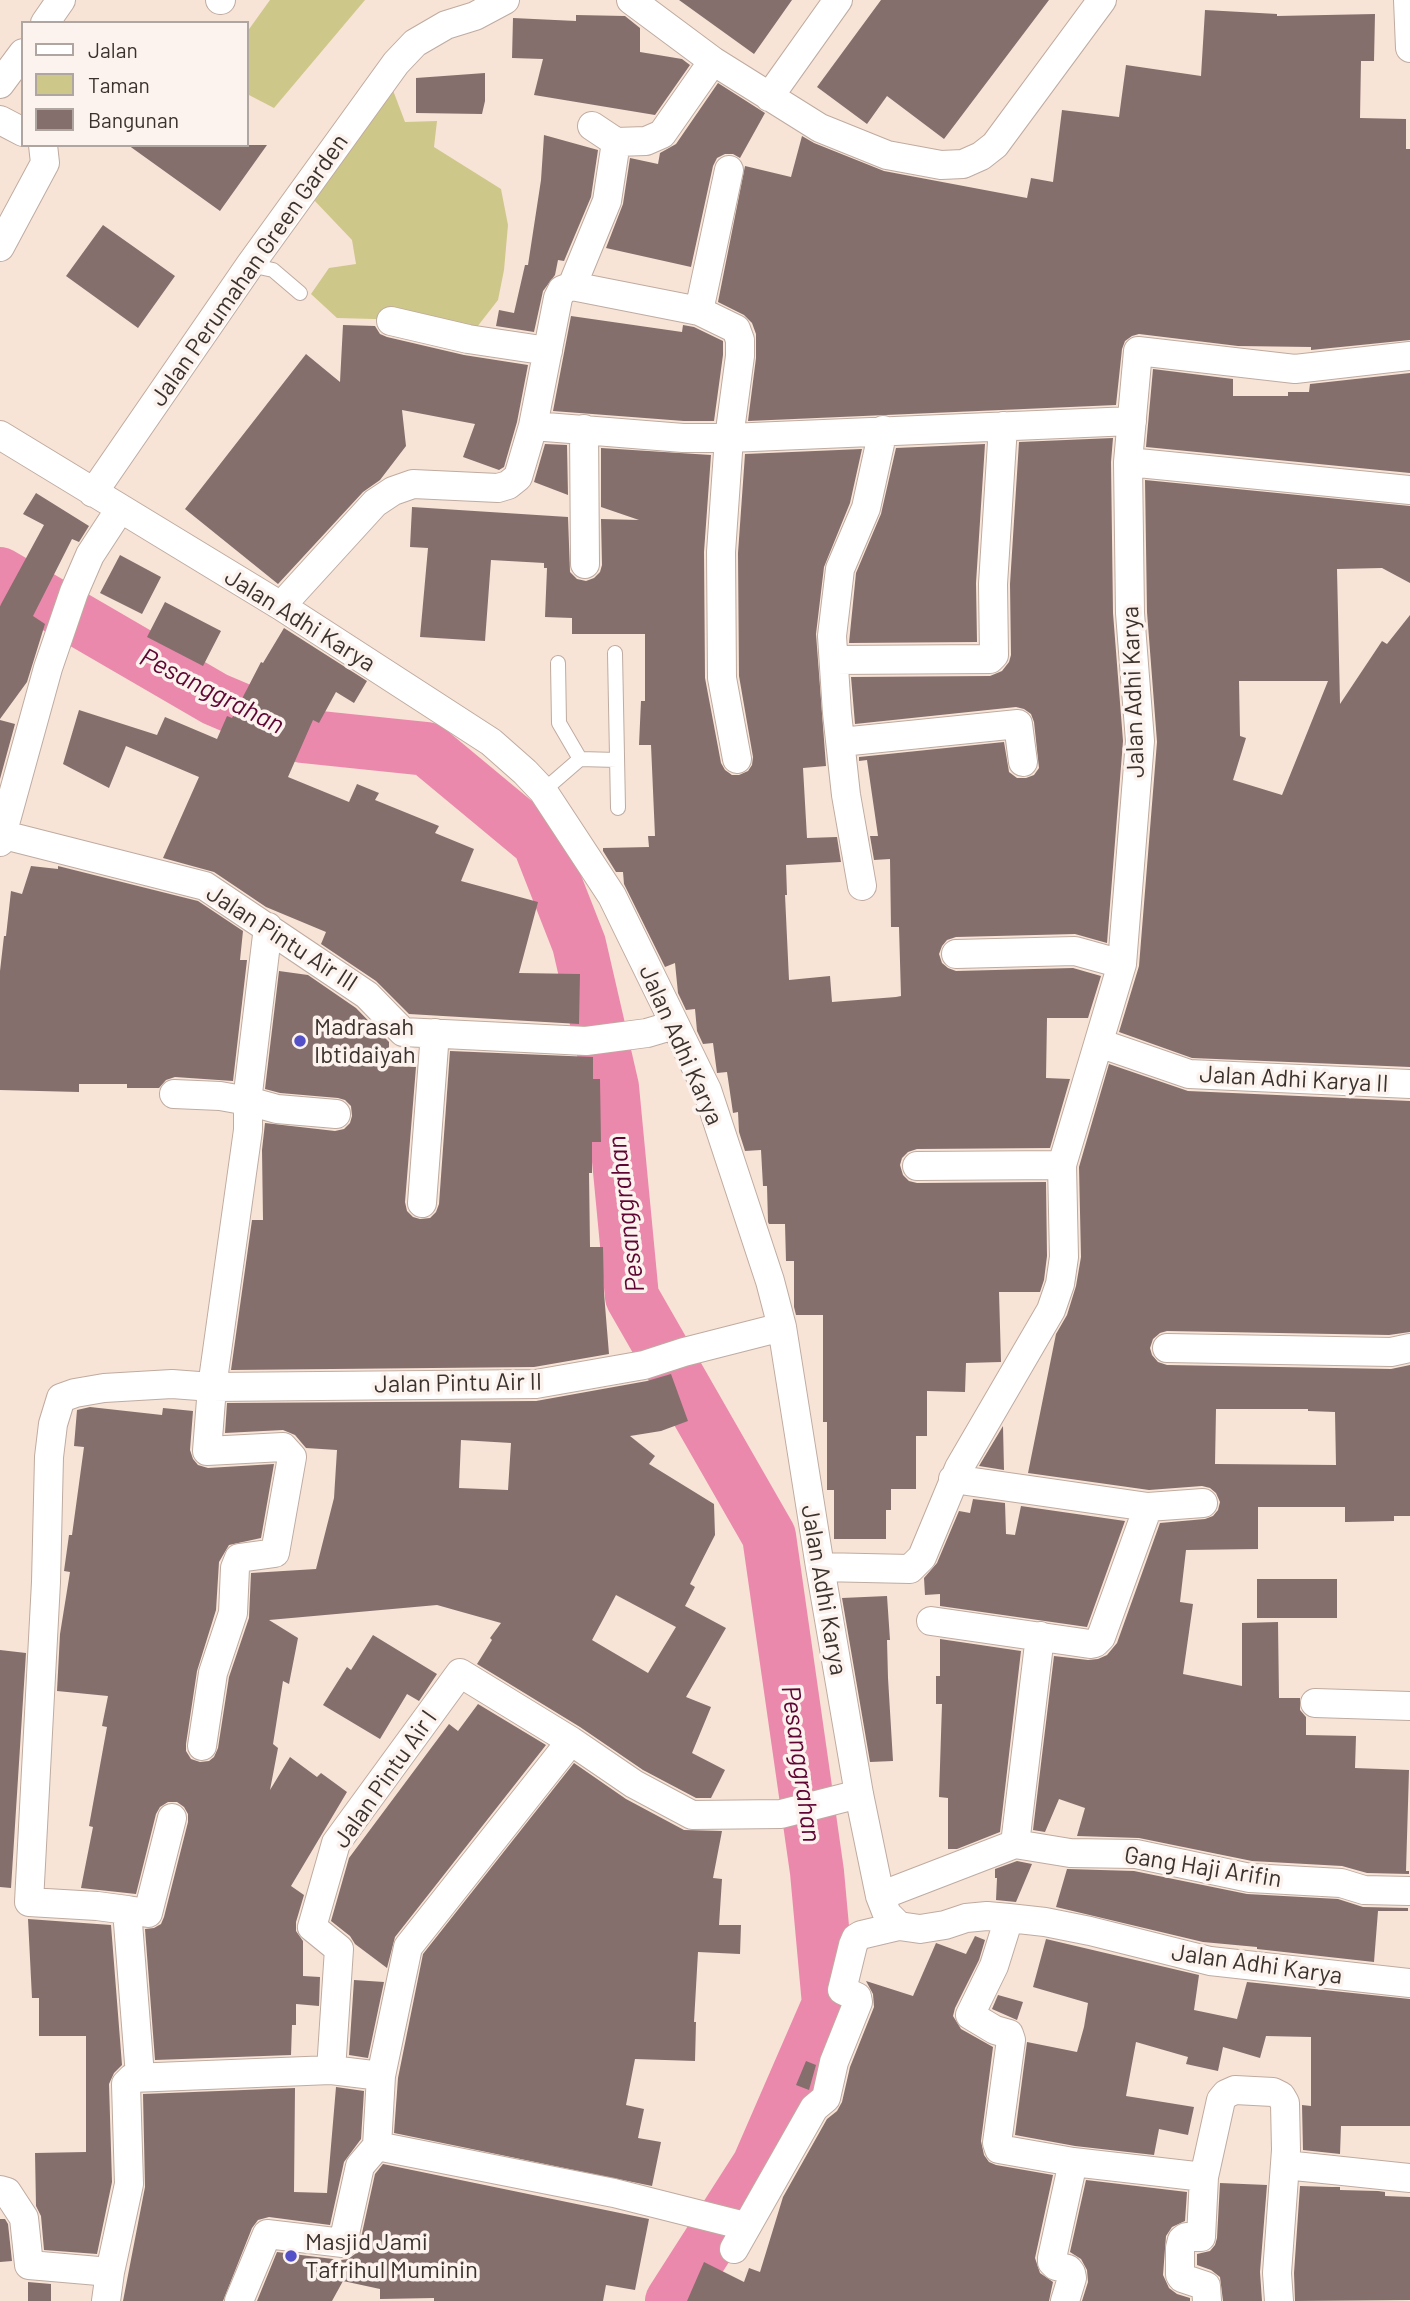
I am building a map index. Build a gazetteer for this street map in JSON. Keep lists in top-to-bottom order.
{
  "streets": {
    "street": [
      "Jalan Perumahan Green Garden",
      "Jalan Adhi Karya",
      "Jalan Pintu Air III",
      "Jalan Adhi Karya II",
      "Jalan Pintu Air II",
      "Jalan Pintu Air I",
      "Gang Haji Arifin"
    ]
  },
  "crossings": [
    ["Jalan Perumahan Green Garden", "Jalan Adhi Karya"],
    ["Jalan Adhi Karya", "Jalan Pintu Air III"],
    ["Jalan Adhi Karya", "Jalan Adhi Karya II"],
    ["Jalan Adhi Karya", "Jalan Pintu Air II"],
    ["Jalan Adhi Karya", "Jalan Pintu Air I"]
  ],
  "water": ["Pesanggrahan"],
  "places": ["Madrasah Ibtidaiyah", "Masjid Jami Tafrihul Muminin"],
  "legend": ["Jalan", "Taman", "Bangunan"]
}
